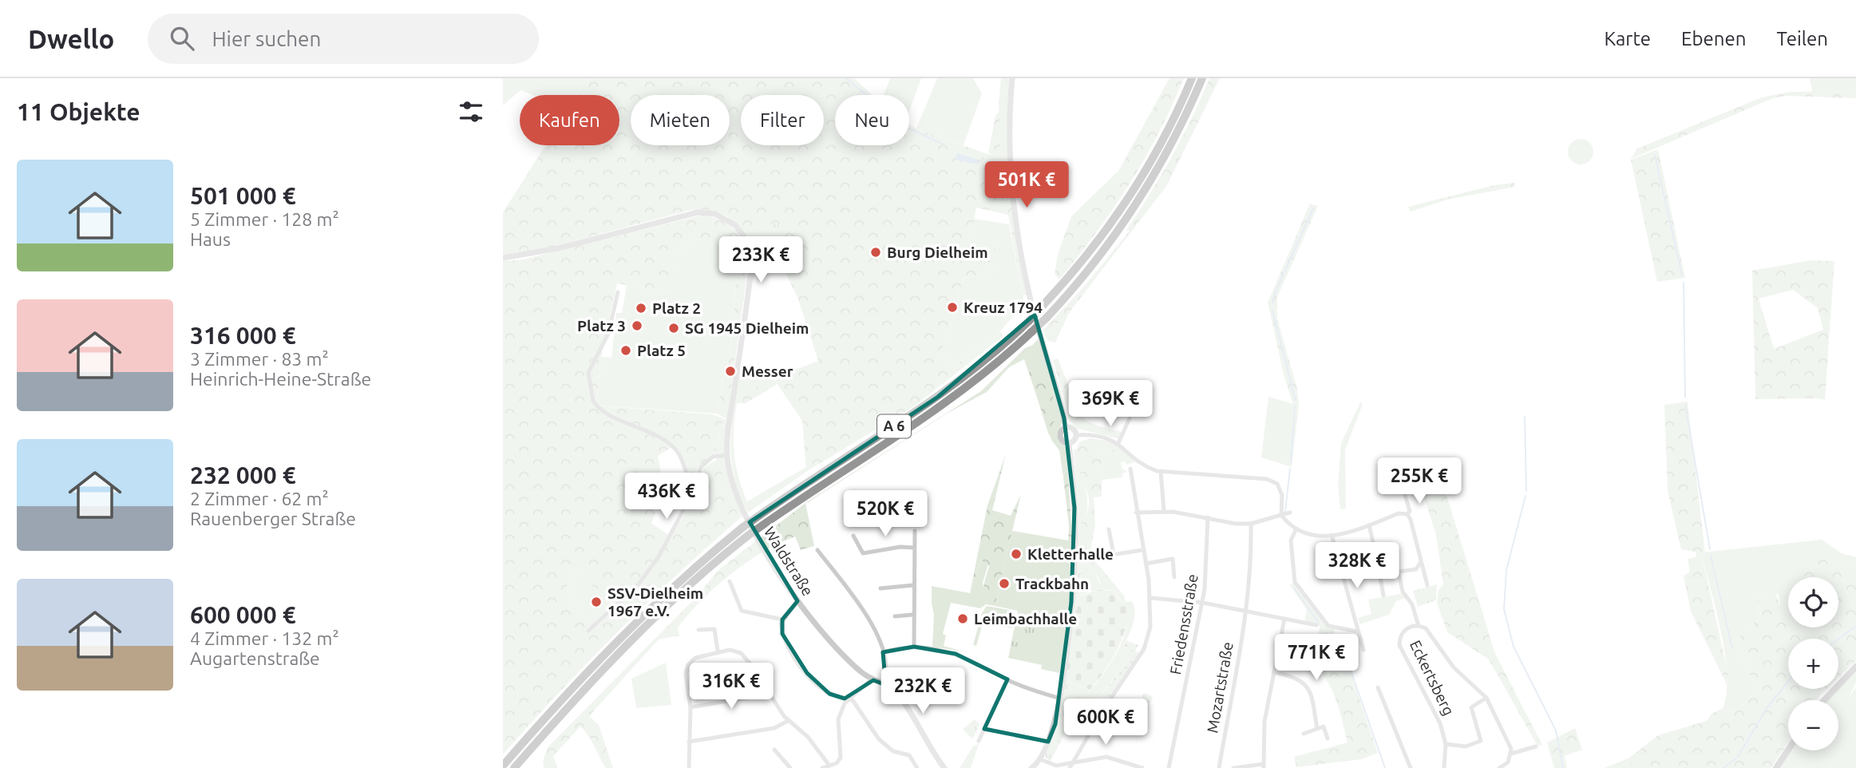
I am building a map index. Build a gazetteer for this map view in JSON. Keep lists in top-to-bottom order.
{
  "streets": {
    "highway": ["A 6"],
    "street": [
      "Waldstraße",
      "Friedensstraße",
      "Eckertsberg",
      "Mozartstraße"
    ]
  },
  "places": [
    "Burg Dielheim",
    "Kreuz 1794",
    "Platz 2",
    "Platz 3",
    "SG 1945 Dielheim",
    "Platz 5",
    "Messer",
    "Kletterhalle",
    "Trackbahn",
    "SSV-Dielheim 1967 e.V.",
    "Leimbachhalle"
  ],
  "page": {
    "header": "Dwello",
    "search": "Hier suchen",
    "nav": ["Karte", "Ebenen", "Teilen"],
    "heading": "11 Objekte",
    "chip": [
      "Kaufen",
      "Mieten",
      "Filter",
      "Neu"
    ],
    "list": [
      {
        "name": "501 000 €",
        "note": "5 Zimmer · 128 m² · Haus"
      },
      {
        "name": "316 000 €",
        "note": "3 Zimmer · 83 m² · Heinrich-Heine-Straße"
      },
      {
        "name": "232 000 €",
        "note": "2 Zimmer · 62 m² · Rauenberger Straße"
      },
      {
        "name": "600 000 €",
        "note": "4 Zimmer · 132 m² · Augartenstraße"
      }
    ],
    "price": [
      "501K €",
      "233K €",
      "369K €",
      "255K €",
      "436K €",
      "520K €",
      "328K €",
      "771K €",
      "316K €",
      "232K €",
      "600K €"
    ],
    "map_buttons": ["+", "−"]
  }
}
